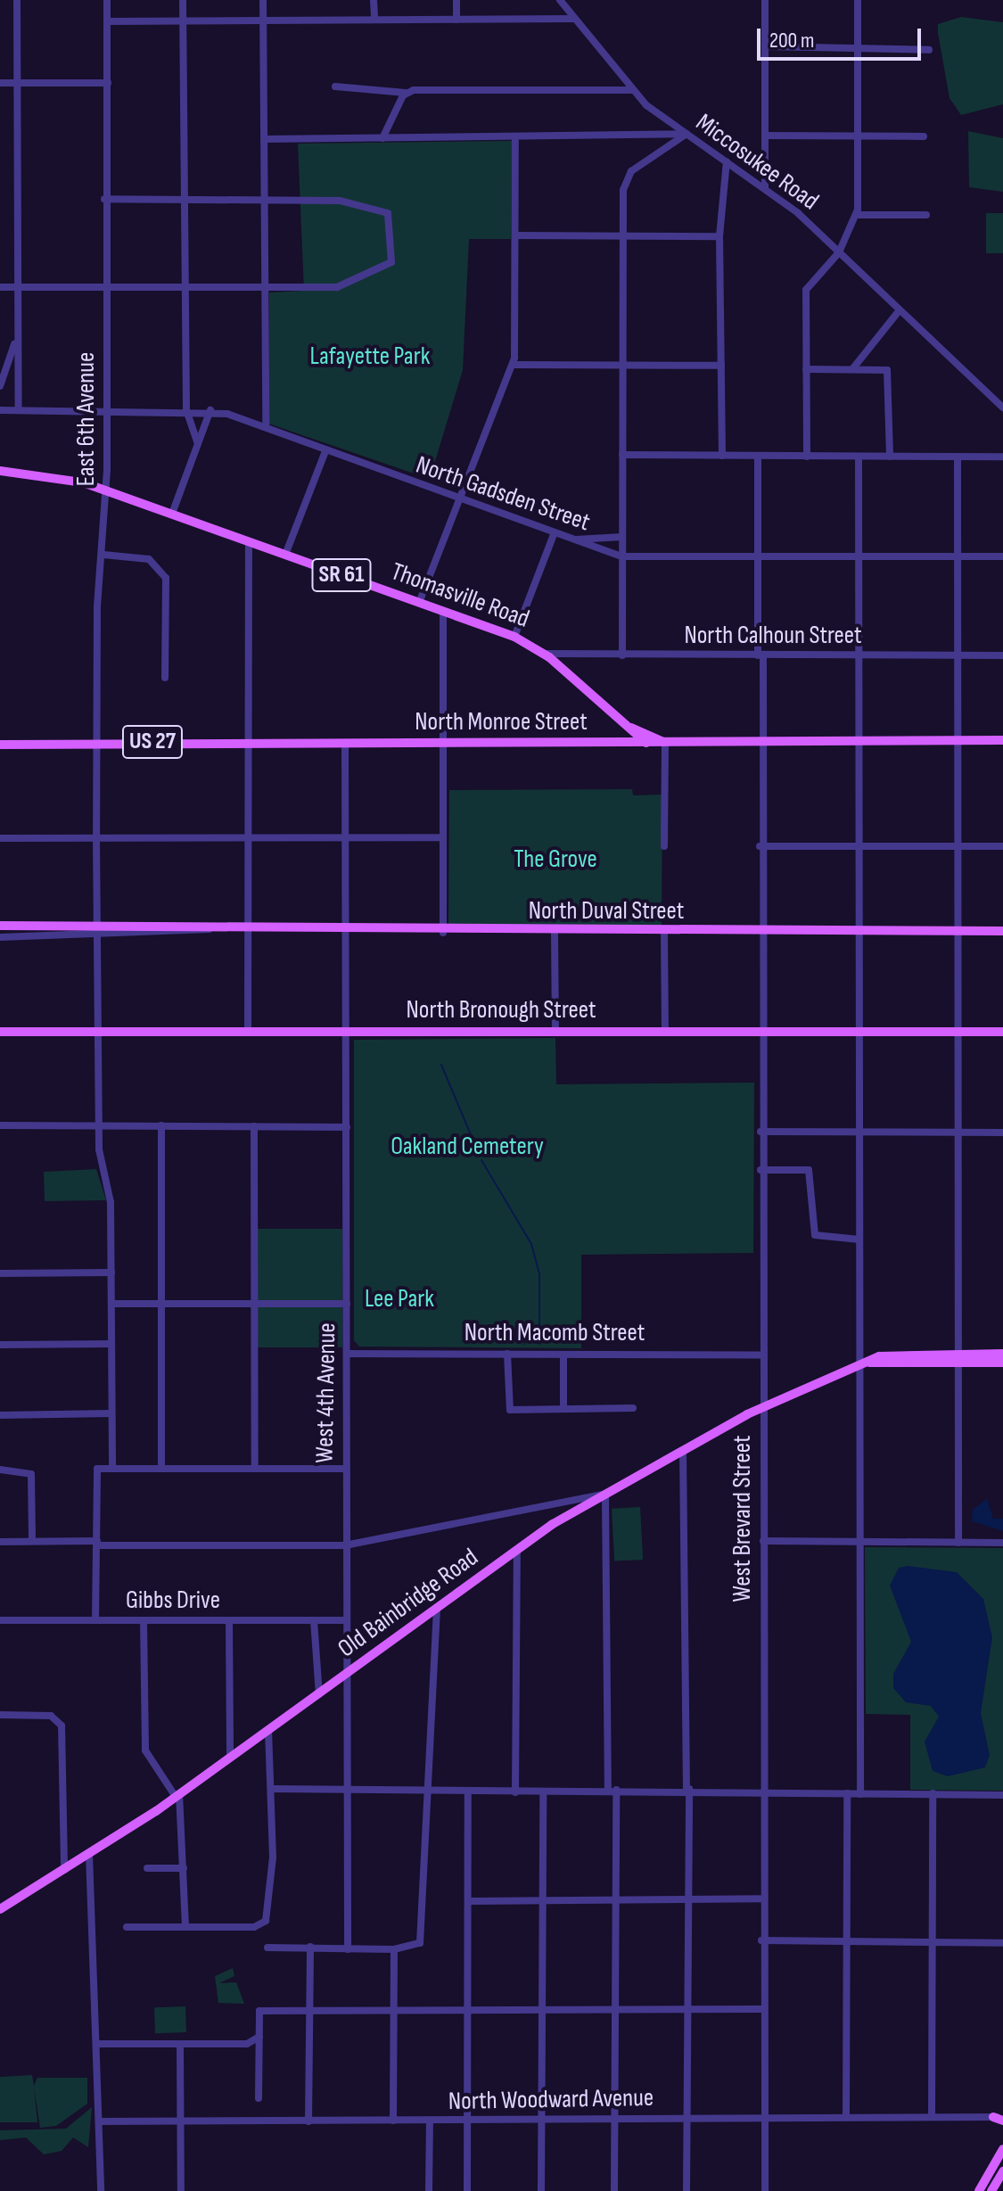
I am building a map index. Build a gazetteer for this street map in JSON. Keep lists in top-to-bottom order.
{
  "streets": {
    "main road": [
      "SR 61",
      "Thomasville Road",
      "North Monroe Street",
      "US 27",
      "North Duval Street",
      "North Bronough Street",
      "Old Bainbridge Road"
    ],
    "street": [
      "Miccosukee Road",
      "East 6th Avenue",
      "North Gadsden Street",
      "North Calhoun Street",
      "North Macomb Street",
      "West 4th Avenue",
      "West Brevard Street",
      "Gibbs Drive",
      "North Woodward Avenue"
    ]
  },
  "crossings": [
    ["East 6th Avenue", "North Gadsden Street"],
    ["East 6th Avenue", "Thomasville Road"],
    ["East 6th Avenue", "North Monroe Street"],
    ["East 6th Avenue", "North Duval Street"],
    ["East 6th Avenue", "North Bronough Street"],
    ["North Gadsden Street", "West Brevard Street"],
    ["Thomasville Road", "North Calhoun Street"],
    ["Thomasville Road", "North Monroe Street"],
    ["North Calhoun Street", "West Brevard Street"],
    ["North Monroe Street", "West 4th Avenue"],
    ["North Monroe Street", "West Brevard Street"],
    ["North Duval Street", "West 4th Avenue"],
    ["North Duval Street", "West Brevard Street"],
    ["North Bronough Street", "West 4th Avenue"],
    ["North Bronough Street", "West Brevard Street"],
    ["North Macomb Street", "West 4th Avenue"],
    ["North Macomb Street", "West Brevard Street"],
    ["West 4th Avenue", "Gibbs Drive"],
    ["West 4th Avenue", "Old Bainbridge Road"],
    ["West Brevard Street", "Old Bainbridge Road"],
    ["West Brevard Street", "North Woodward Avenue"]
  ],
  "parks": [
    "Lafayette Park",
    "The Grove",
    "Oakland Cemetery",
    "Lee Park"
  ],
  "scale_bar": "200 m"
}
